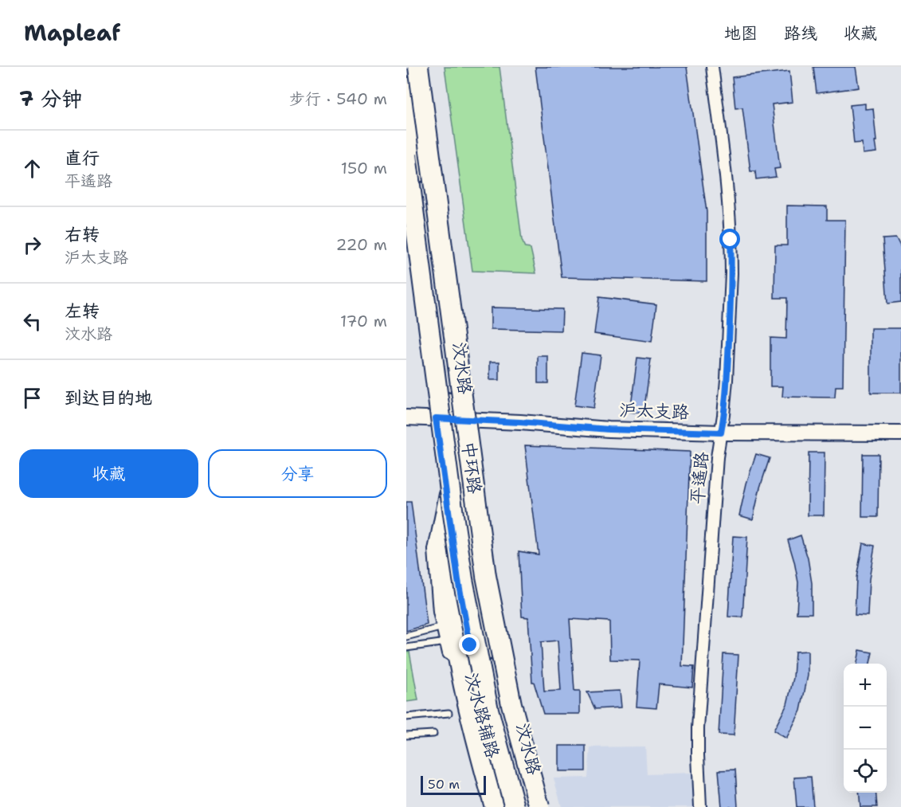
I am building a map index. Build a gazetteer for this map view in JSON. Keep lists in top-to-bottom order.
{
  "streets": {
    "highway": ["中环路"],
    "main road": ["汶水路"],
    "street": ["沪太支路", "平遥路", "汶水路辅路"]
  },
  "crossings": [
    ["汶水路", "沪太支路"],
    ["汶水路", "中环路"],
    ["汶水路", "汶水路辅路"],
    ["沪太支路", "平遥路"]
  ],
  "scale_bar": "50 m",
  "page": {
    "header": "Mapleaf",
    "nav": ["地图", "路线", "收藏"],
    "heading": ["7 分钟", "步行 · 540 m"],
    "list": [
      ["直行", "平遥路", "150 m"],
      ["右转", "沪太支路", "220 m"],
      ["左转", "汶水路", "170 m"],
      "到达目的地"
    ],
    "buttons": ["收藏", "分享"],
    "map_buttons": ["+", "−"],
    "scale": "50 m"
  }
}
